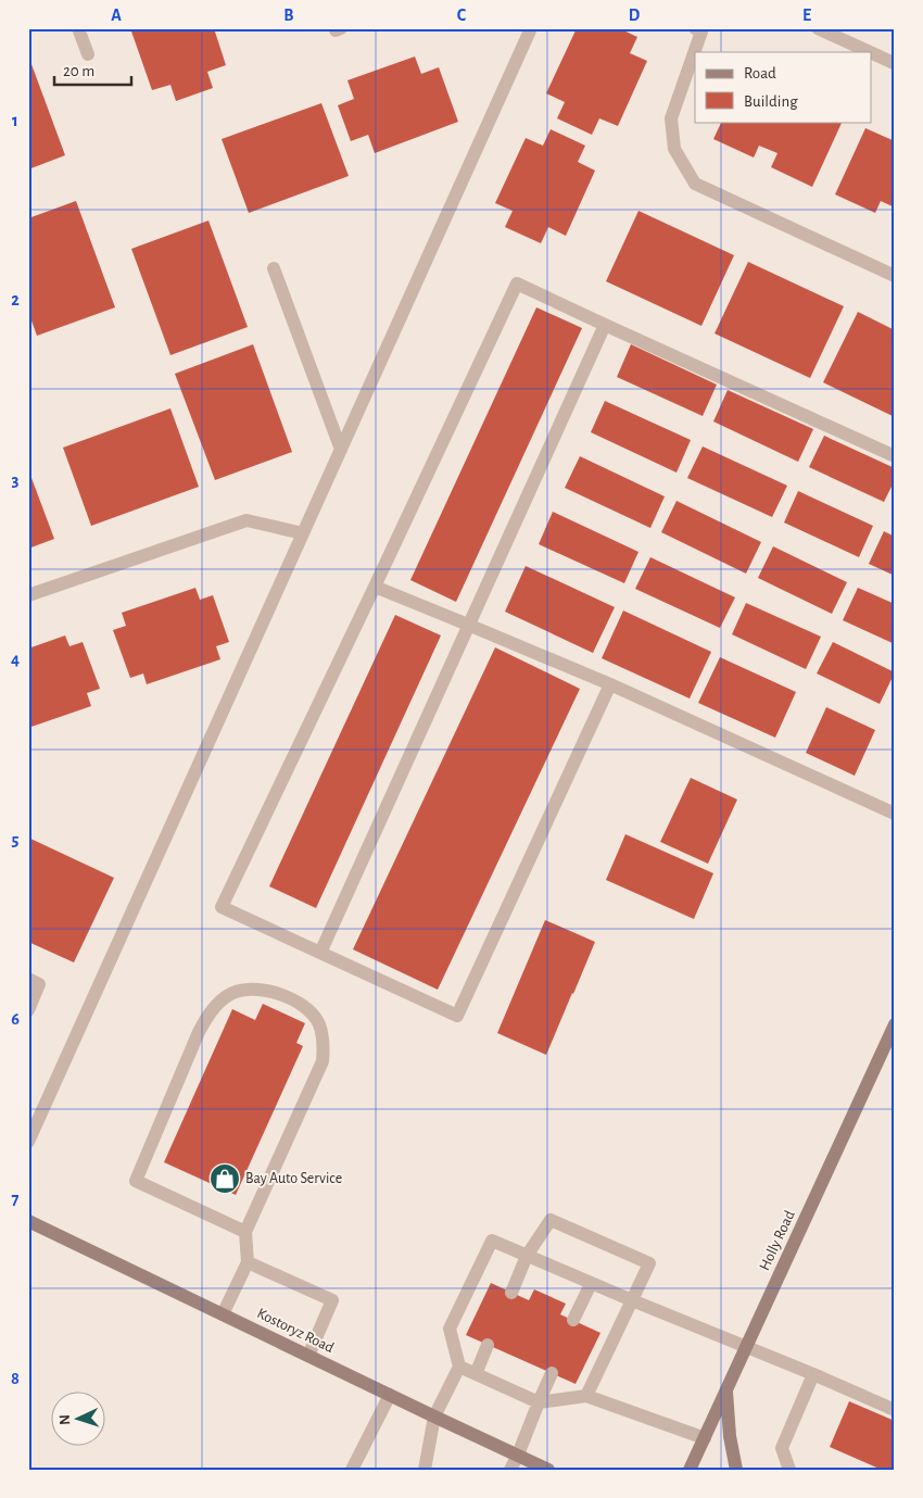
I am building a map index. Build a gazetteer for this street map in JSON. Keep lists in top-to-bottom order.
{
  "streets": {
    "main road": ["Holly Road", "Kostoryz Road"]
  },
  "places": {
    "shop": ["Bay Auto Service"]
  },
  "legend": ["Road", "Building"],
  "scale_bar": "20 m",
  "north": "left",
  "grid": {
    "columns": [
      "A",
      "B",
      "C",
      "D",
      "E"
    ],
    "rows": [
      "1",
      "2",
      "3",
      "4",
      "5",
      "6",
      "7",
      "8"
    ]
  }
}
